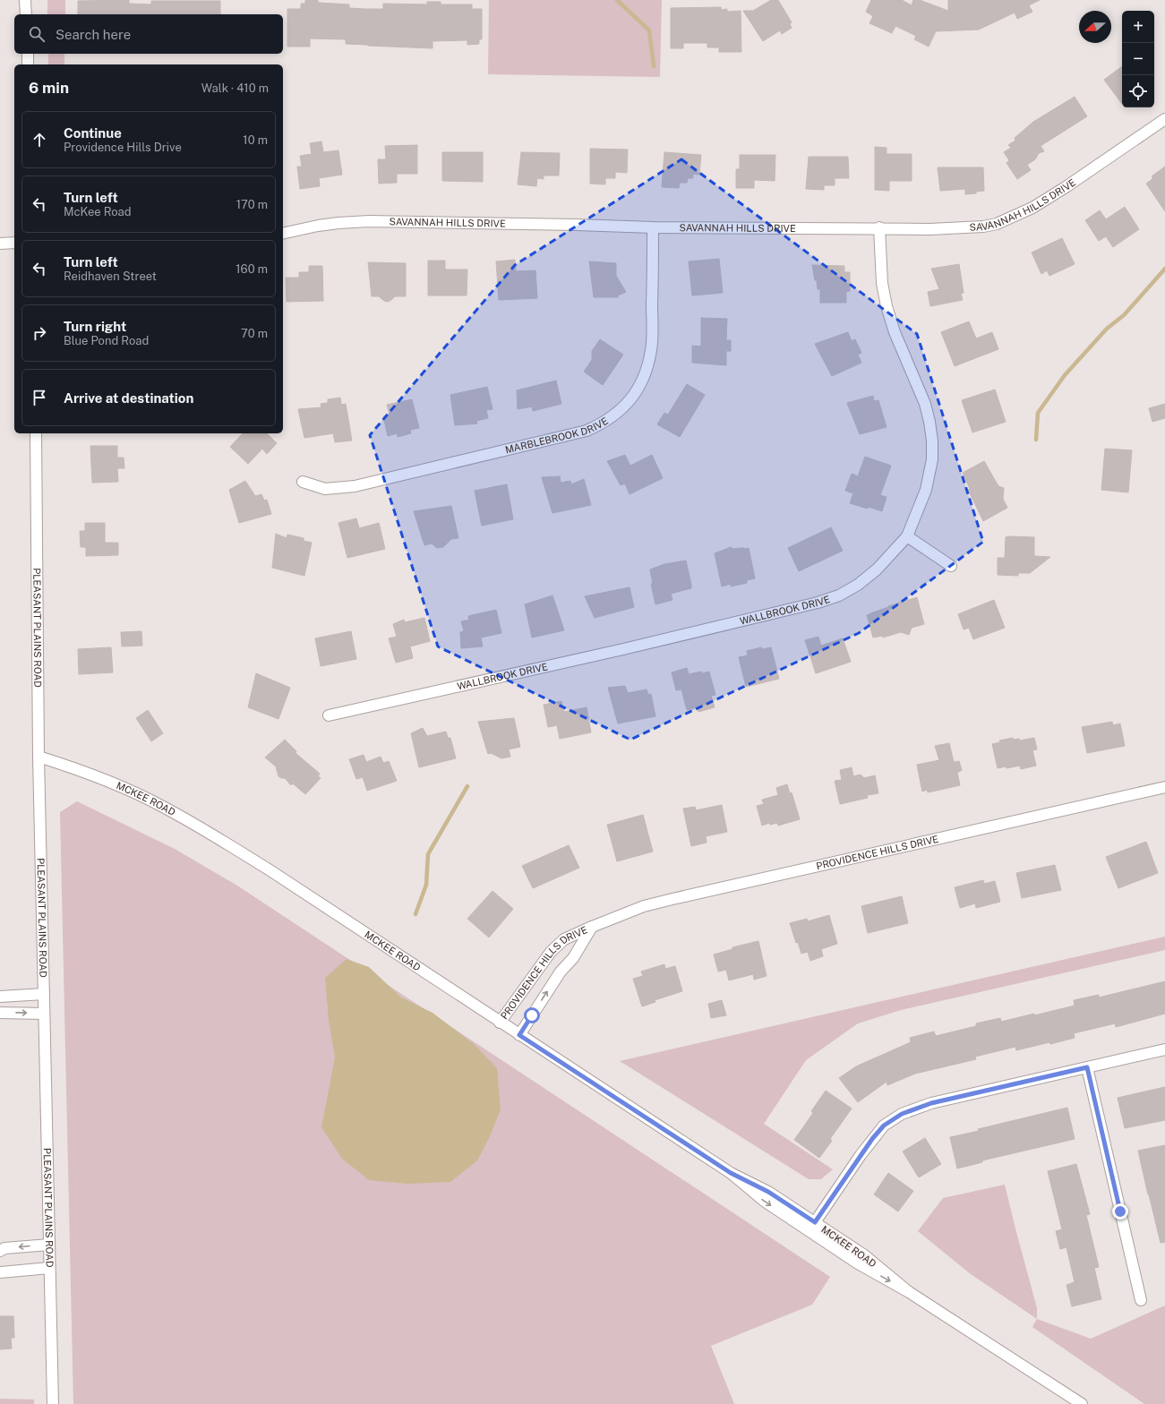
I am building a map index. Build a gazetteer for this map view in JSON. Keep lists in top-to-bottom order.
{
  "streets": {
    "street": [
      "SAVANNAH HILLS DRIVE",
      "MARBLEBROOK DRIVE",
      "WALLBROOK DRIVE",
      "PLEASANT PLAINS ROAD",
      "MCKEE ROAD",
      "PROVIDENCE HILLS DRIVE"
    ]
  },
  "crossings": [
    ["SAVANNAH HILLS DRIVE", "MARBLEBROOK DRIVE"],
    ["SAVANNAH HILLS DRIVE", "WALLBROOK DRIVE"],
    ["PLEASANT PLAINS ROAD", "MCKEE ROAD"],
    ["MCKEE ROAD", "PROVIDENCE HILLS DRIVE"]
  ],
  "north": "left",
  "page": {
    "map_buttons": ["+", "−"],
    "search": "Search here",
    "heading": ["6 min", "Walk · 410 m"],
    "list": [
      ["Continue", "Providence Hills Drive", "10 m"],
      ["Turn left", "McKee Road", "170 m"],
      ["Turn left", "Reidhaven Street", "160 m"],
      ["Turn right", "Blue Pond Road", "70 m"],
      "Arrive at destination"
    ]
  }
}
